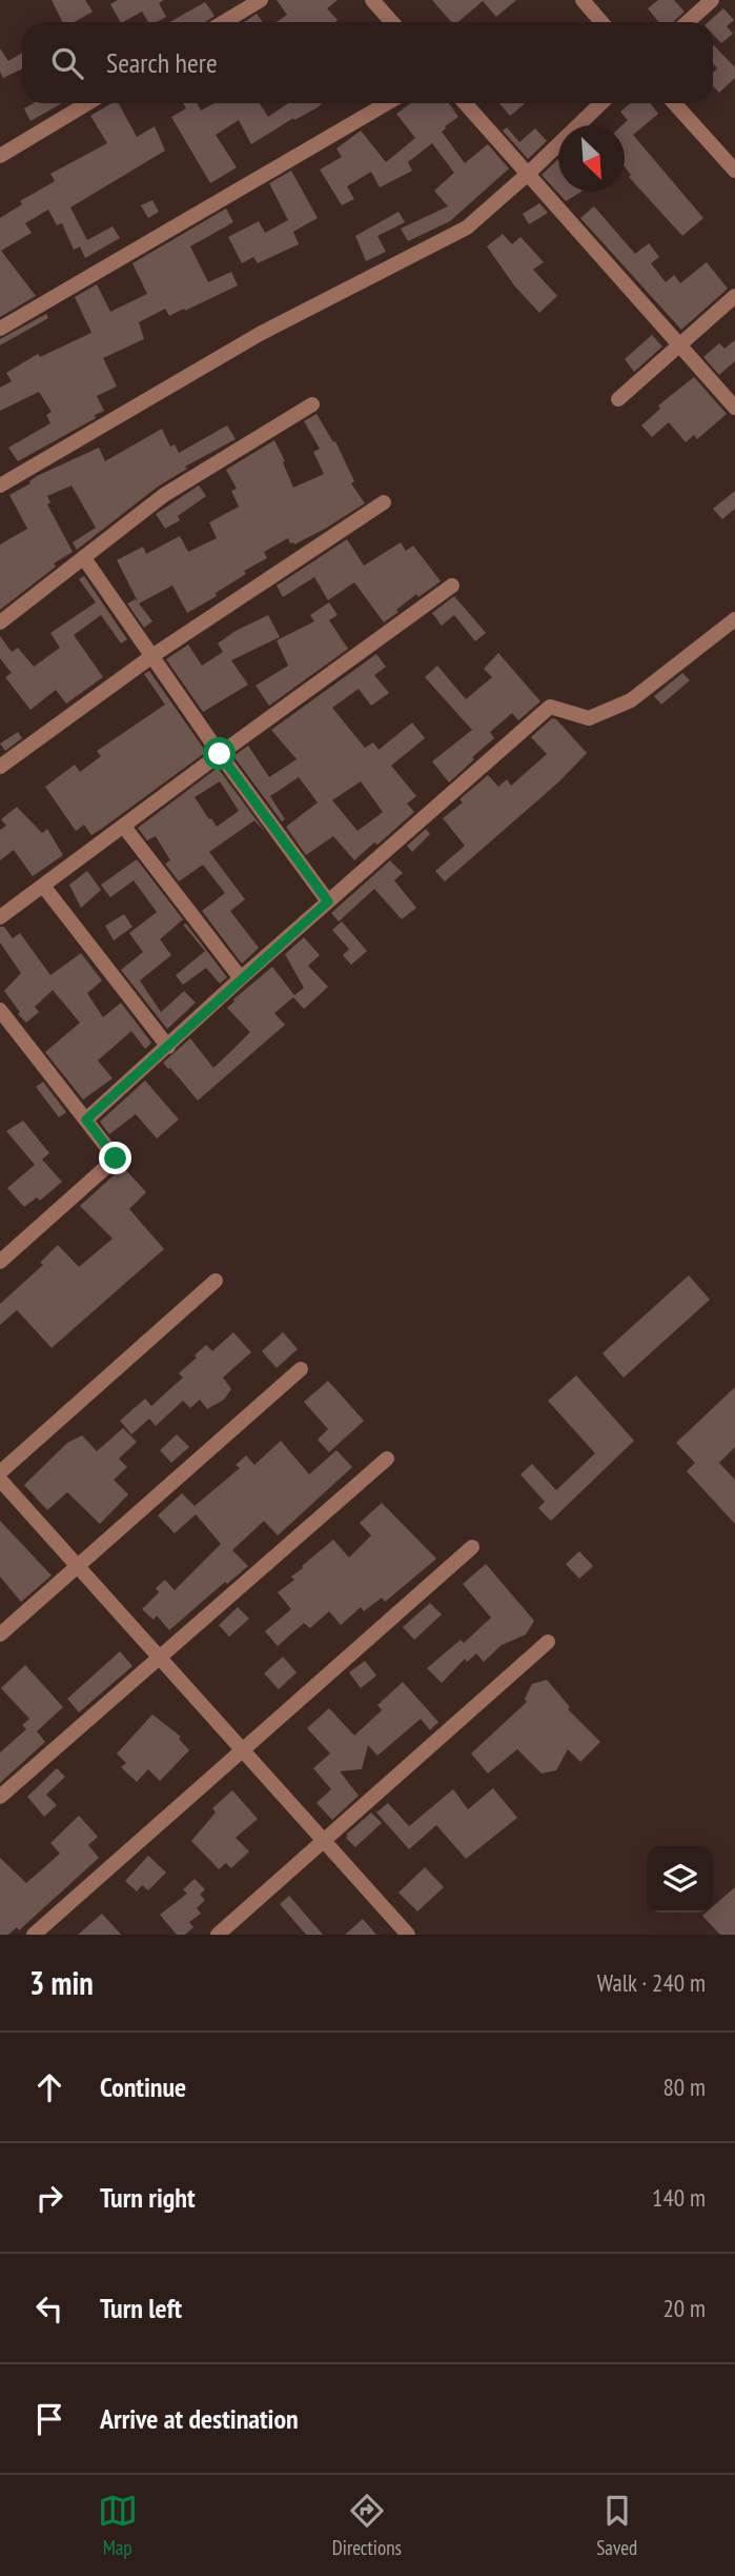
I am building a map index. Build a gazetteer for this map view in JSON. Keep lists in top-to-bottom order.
{
  "north": "bottom right",
  "page": {
    "search": "Search here",
    "heading": ["3 min", "Walk · 240 m"],
    "list": [
      ["Continue", "80 m"],
      ["Turn right", "140 m"],
      ["Turn left", "20 m"],
      "Arrive at destination"
    ],
    "nav": ["Map", "Directions", "Saved"]
  }
}
